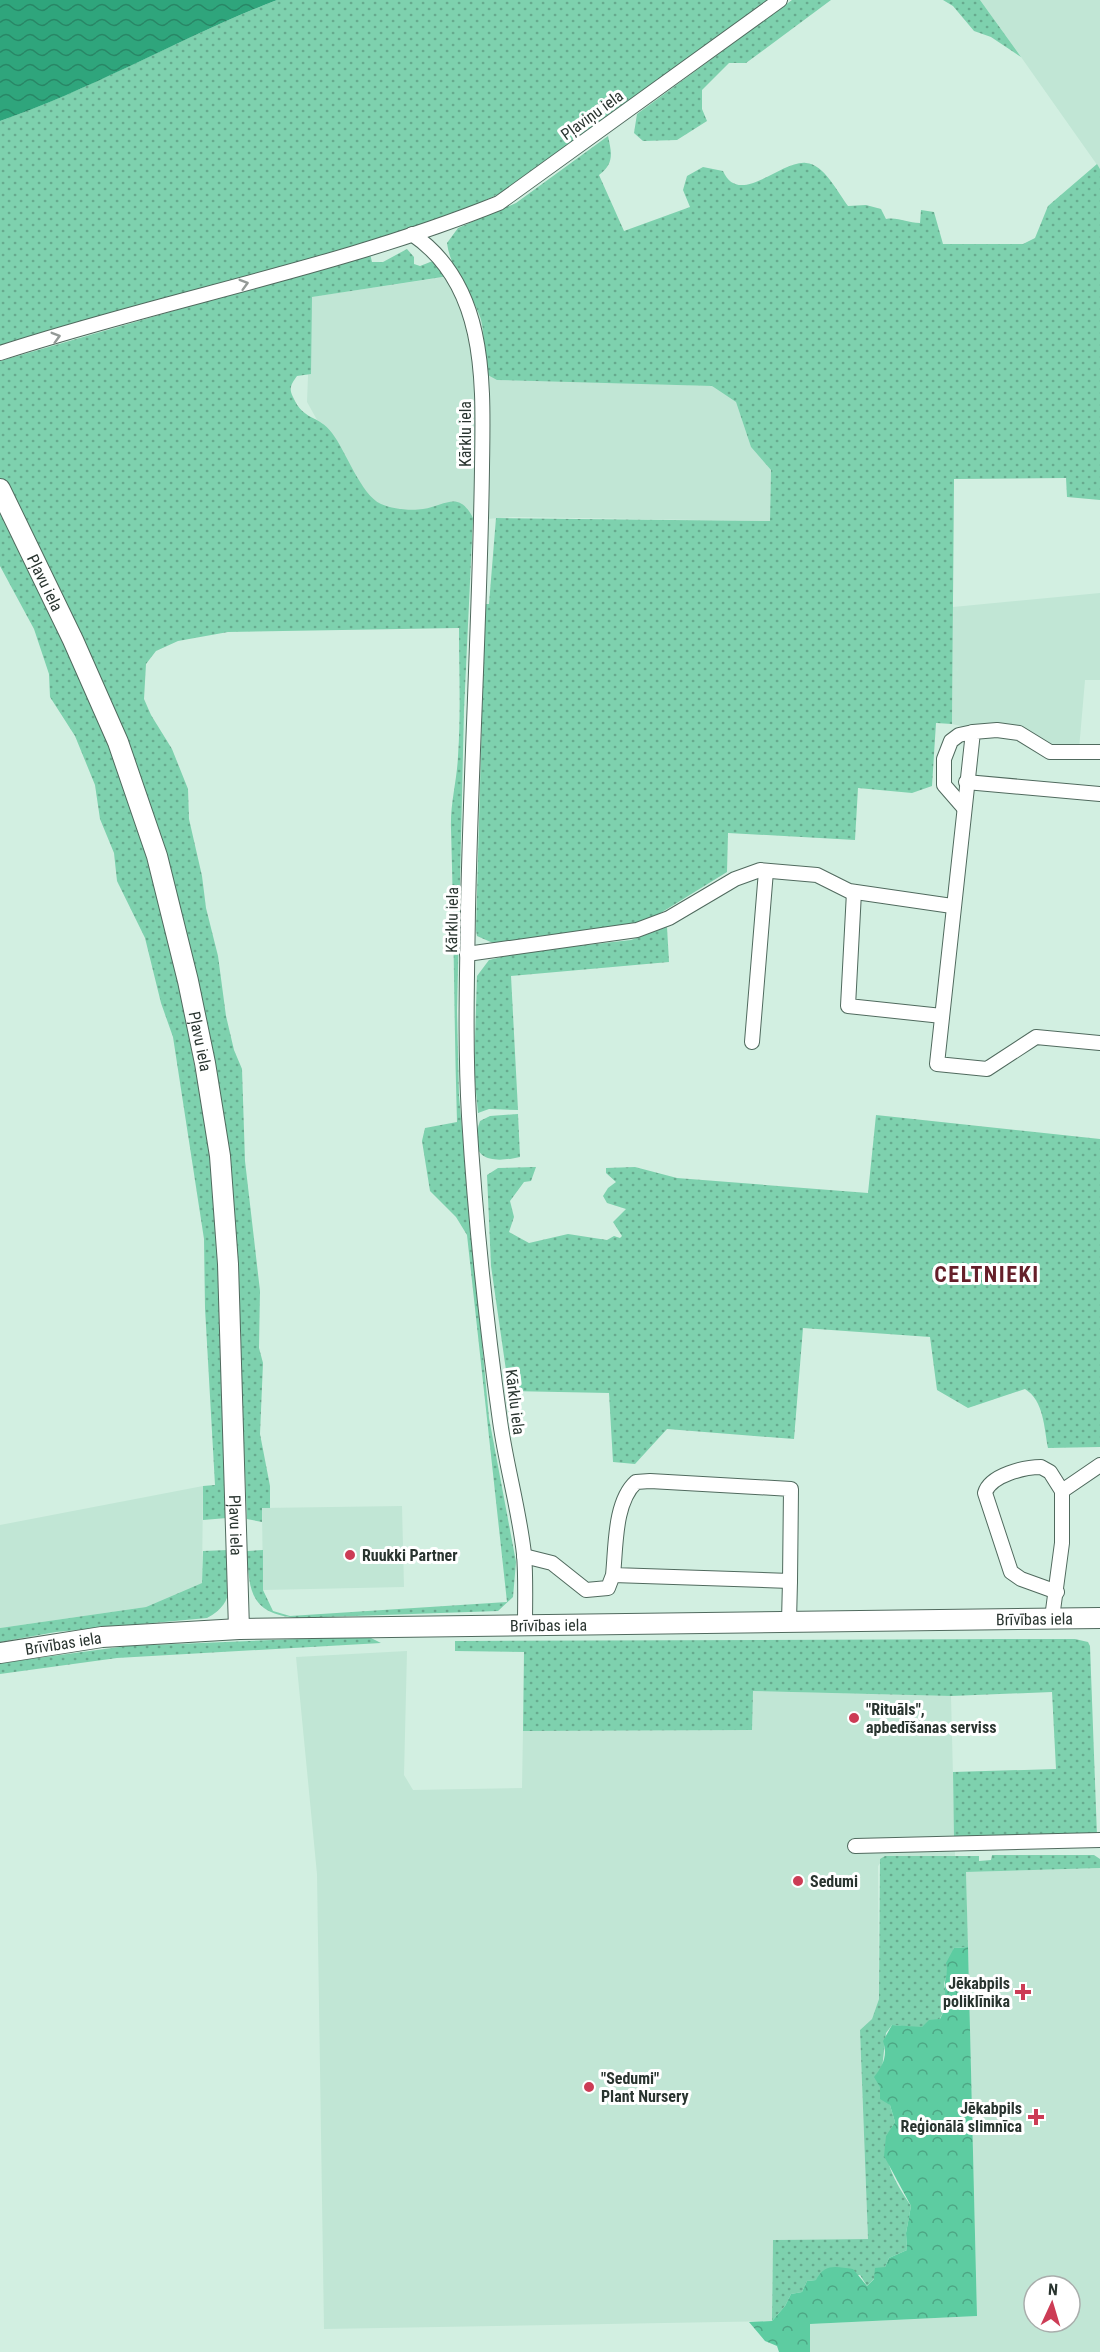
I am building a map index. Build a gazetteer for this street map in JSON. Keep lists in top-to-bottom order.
{
  "streets": {
    "street": [
      "Pļaviņu iela",
      "Kārklu iela",
      "Pļavu iela",
      "Brīvības iela"
    ]
  },
  "crossings": [
    ["Pļaviņu iela", "Kārklu iela"],
    ["Kārklu iela", "Brīvības iela"],
    ["Pļavu iela", "Brīvības iela"]
  ],
  "one_way": ["Pļaviņu iela"],
  "districts": ["CELTNIEKI"],
  "places": {
    "other": [
      "Ruukki Partner",
      "\"Rituāls\", apbedīšanas serviss",
      "Sedumi",
      "\"Sedumi\" Plant Nursery"
    ],
    "health": ["Jēkabpils poliklīnika", "Jēkabpils Reģionālā slimnīca"]
  },
  "north": "top"
}
